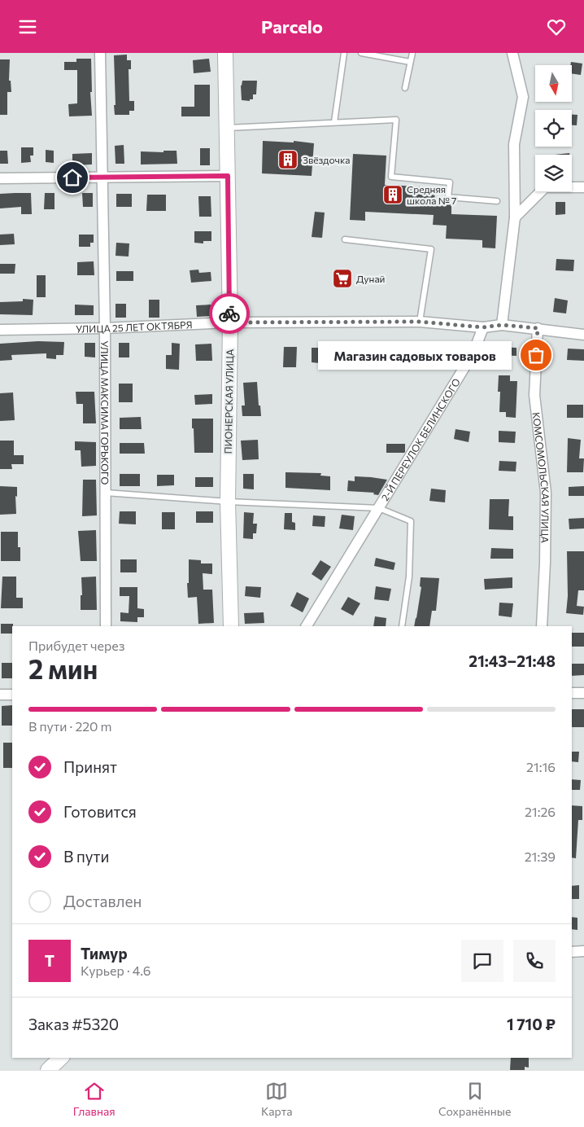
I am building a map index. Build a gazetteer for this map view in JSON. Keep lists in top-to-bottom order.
{
  "streets": {
    "street": [
      "УЛИЦА 25 ЛЕТ ОКТЯБРЯ",
      "ПИОНЕРСКАЯ УЛИЦА",
      "УЛИЦА МАКСИМА ГОРЬКОГО",
      "2-Й ПЕРЕУЛОК БЕЛИНСКОГО",
      "КОМСОМОЛЬСКАЯ УЛИЦА"
    ]
  },
  "crossings": [
    ["УЛИЦА 25 ЛЕТ ОКТЯБРЯ", "ПИОНЕРСКАЯ УЛИЦА"],
    ["УЛИЦА 25 ЛЕТ ОКТЯБРЯ", "УЛИЦА МАКСИМА ГОРЬКОГО"],
    ["УЛИЦА 25 ЛЕТ ОКТЯБРЯ", "2-Й ПЕРЕУЛОК БЕЛИНСКОГО"],
    ["УЛИЦА 25 ЛЕТ ОКТЯБРЯ", "КОМСОМОЛЬСКАЯ УЛИЦА"],
    ["ПИОНЕРСКАЯ УЛИЦА", "2-Й ПЕРЕУЛОК БЕЛИНСКОГО"],
    ["УЛИЦА МАКСИМА ГОРЬКОГО", "2-Й ПЕРЕУЛОК БЕЛИНСКОГО"]
  ],
  "places": {
    "building": ["Звёздочка", "Средняя школа № 7"],
    "supermarket": ["Дунай"],
    "other": ["Магазин садовых товаров"]
  },
  "north": "bottom",
  "page": {
    "header": "Parcelo",
    "bubble": "Магазин садовых товаров",
    "heading": ["2 мин", "Прибудет через", "21:43–21:48"],
    "panel": [
      "Тимур",
      "Курьер · 4.6",
      "Заказ #5320",
      "1 710 ₽"
    ],
    "bar": "В пути · 220 m",
    "list": [
      ["Принят", "21:16"],
      ["Готовится", "21:26"],
      ["В пути", "21:39"],
      "Доставлен"
    ],
    "round": "Т",
    "tabs": ["Главная", "Карта", "Сохранённые"]
  }
}
